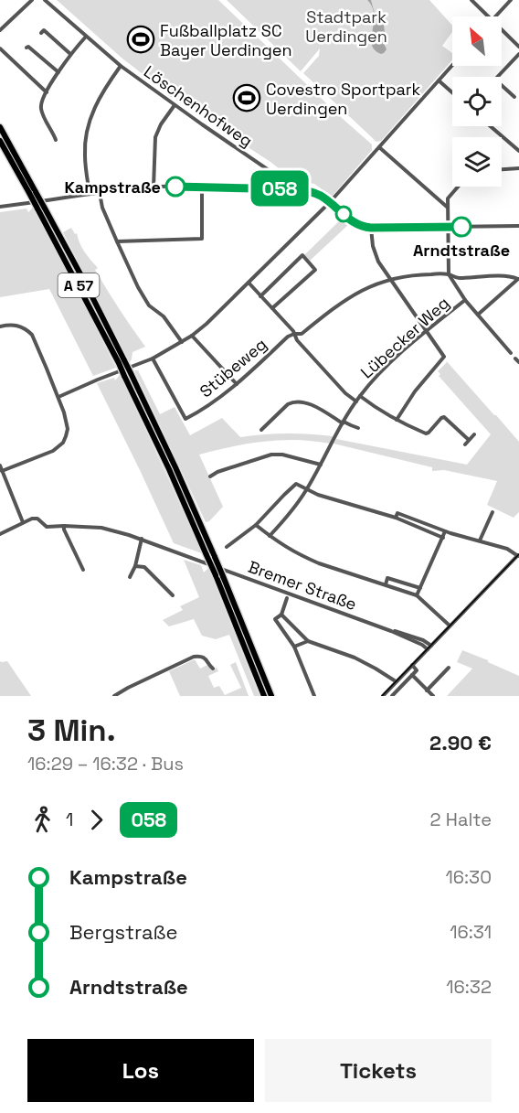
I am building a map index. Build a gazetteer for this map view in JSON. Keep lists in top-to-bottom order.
{
  "streets": {
    "highway": ["A 57"],
    "street": [
      "Löschenhofweg",
      "Lübecker Weg",
      "Stübeweg",
      "Bremer Straße"
    ]
  },
  "crossings": [
    ["A 57", "Bremer Straße"]
  ],
  "parks": ["Stadtpark Uerdingen"],
  "places": {
    "sports": ["Fußballplatz SC Bayer Uerdingen", "Covestro Sportpark Uerdingen"],
    "other": ["Kampstraße", "Arndtstraße"]
  },
  "lines": ["bus line 058"],
  "north": "top left",
  "page": {
    "on_map": "058",
    "heading": ["3 Min.", "16:29 – 16:32 · Bus", "2.90 €"],
    "legs": ["1", "058", "2 Halte"],
    "list": [
      {
        "name": "Kampstraße",
        "value": "16:30"
      },
      {
        "name": "Bergstraße",
        "value": "16:31"
      },
      {
        "name": "Arndtstraße",
        "value": "16:32"
      }
    ],
    "buttons": ["Los", "Tickets"]
  }
}
